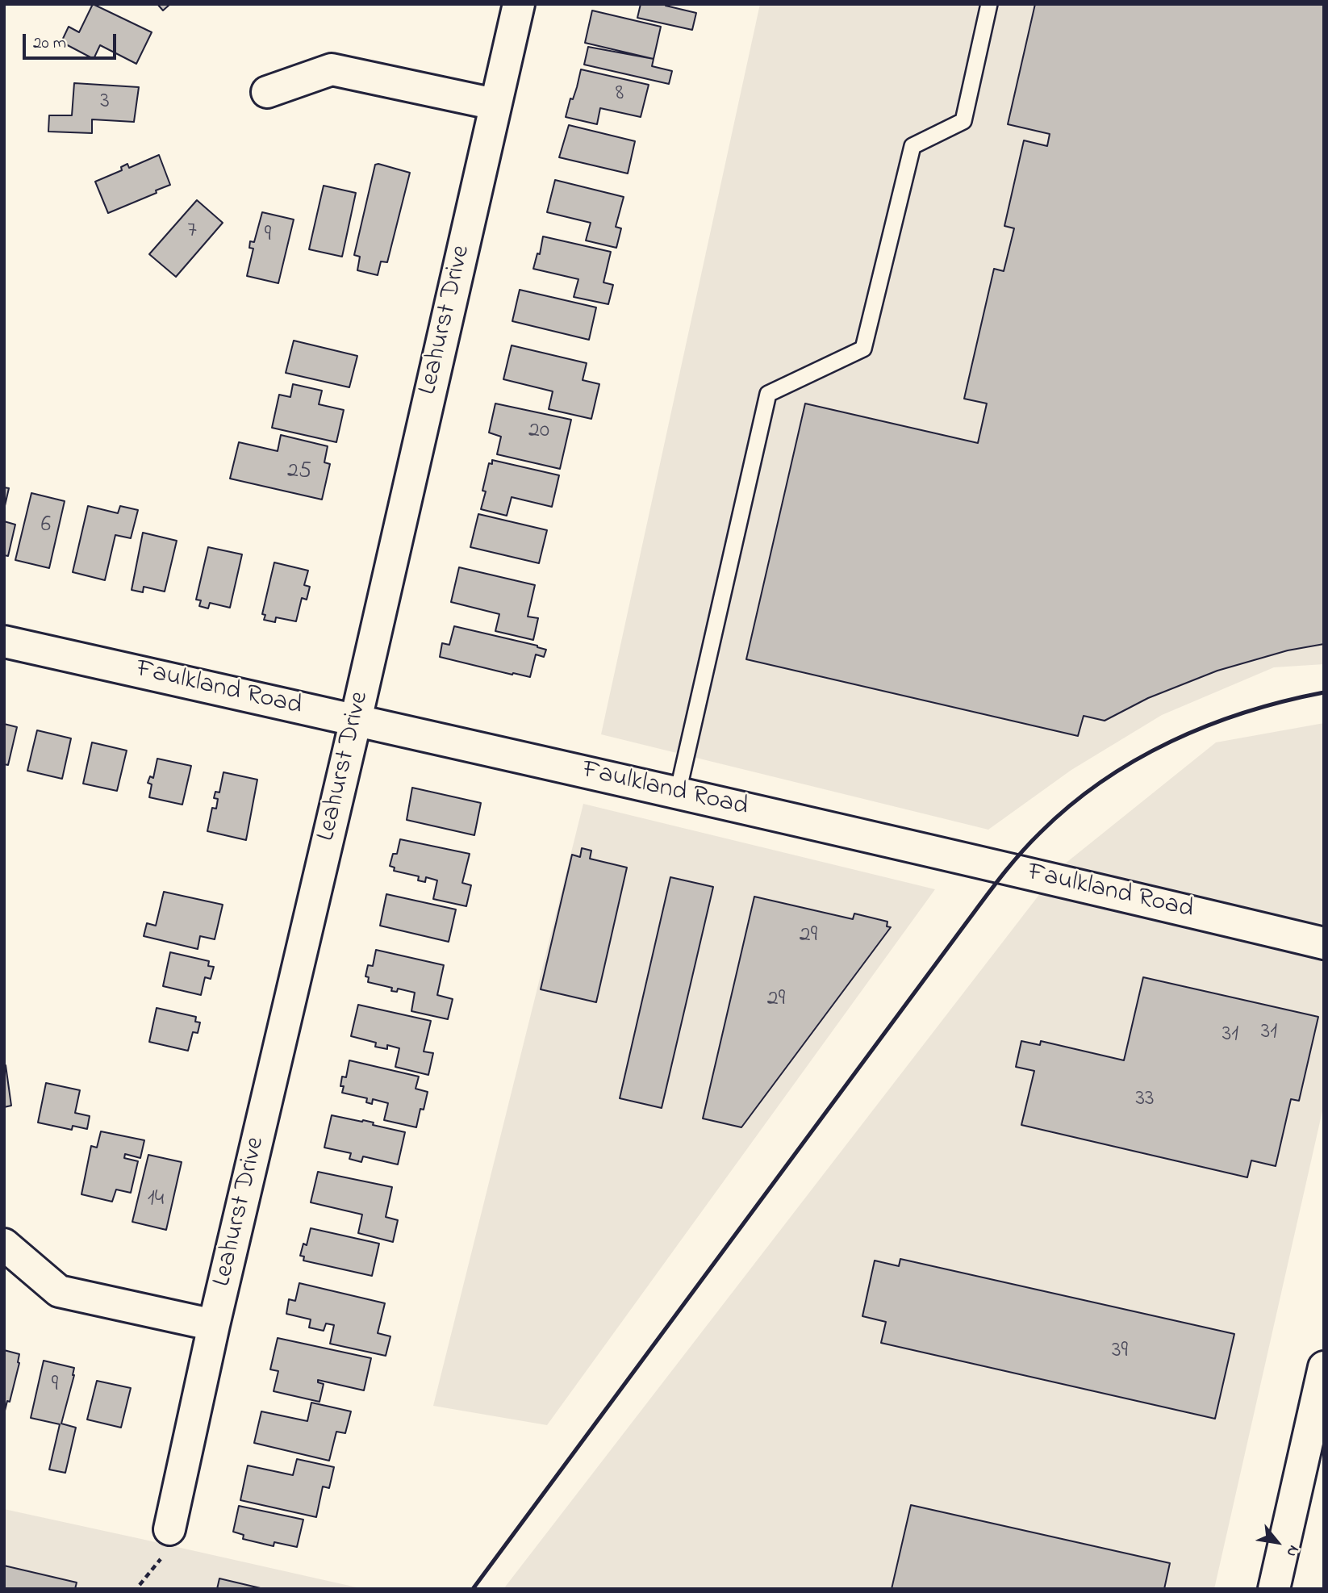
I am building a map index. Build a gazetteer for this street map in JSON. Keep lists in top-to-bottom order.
{
  "streets": {
    "street": ["Leahurst Drive", "Faulkland Road"]
  },
  "crossings": [
    ["Leahurst Drive", "Faulkland Road"]
  ],
  "house_numbers": [
    "8",
    "3",
    "7",
    "9",
    "20",
    "25",
    "6",
    "29",
    "29",
    "31",
    "31",
    "33",
    "14",
    "39",
    "9"
  ],
  "scale_bar": "20 m",
  "north": "bottom right"
}
